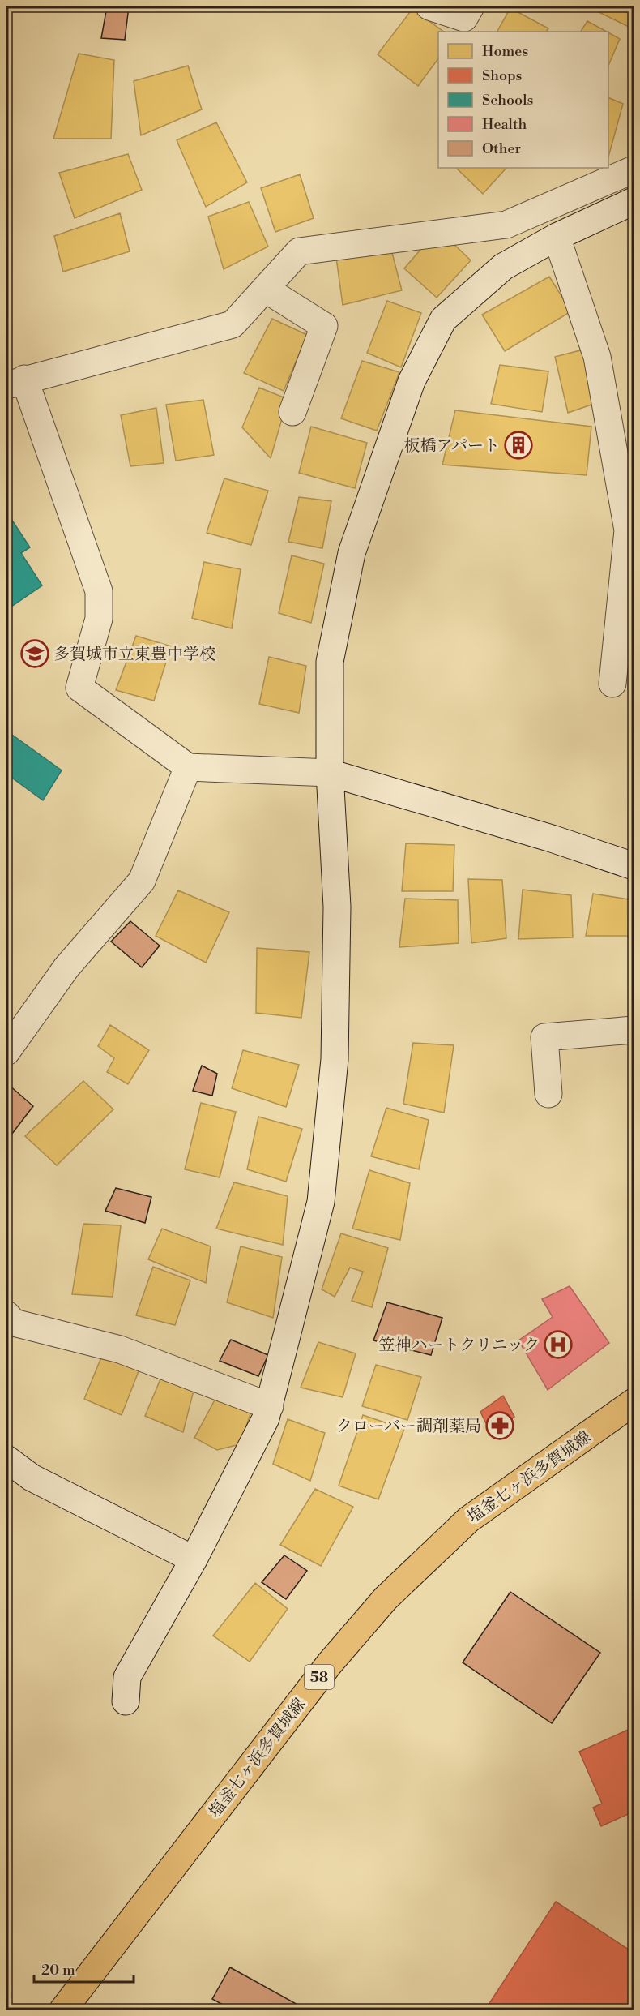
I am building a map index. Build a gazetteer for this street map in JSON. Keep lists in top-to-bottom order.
{
  "streets": {
    "main road": ["塩釜七ヶ浜多賀城線", "58"]
  },
  "places": {
    "building": ["板橋アパート"],
    "school or university": ["多賀城市立東豊中学校"],
    "hospital": ["笠神ハートクリニック"],
    "pharmacy": ["クローバー調剤薬局"]
  },
  "legend": [
    "Homes",
    "Shops",
    "Schools",
    "Health",
    "Other"
  ],
  "scale_bar": "20 m"
}
